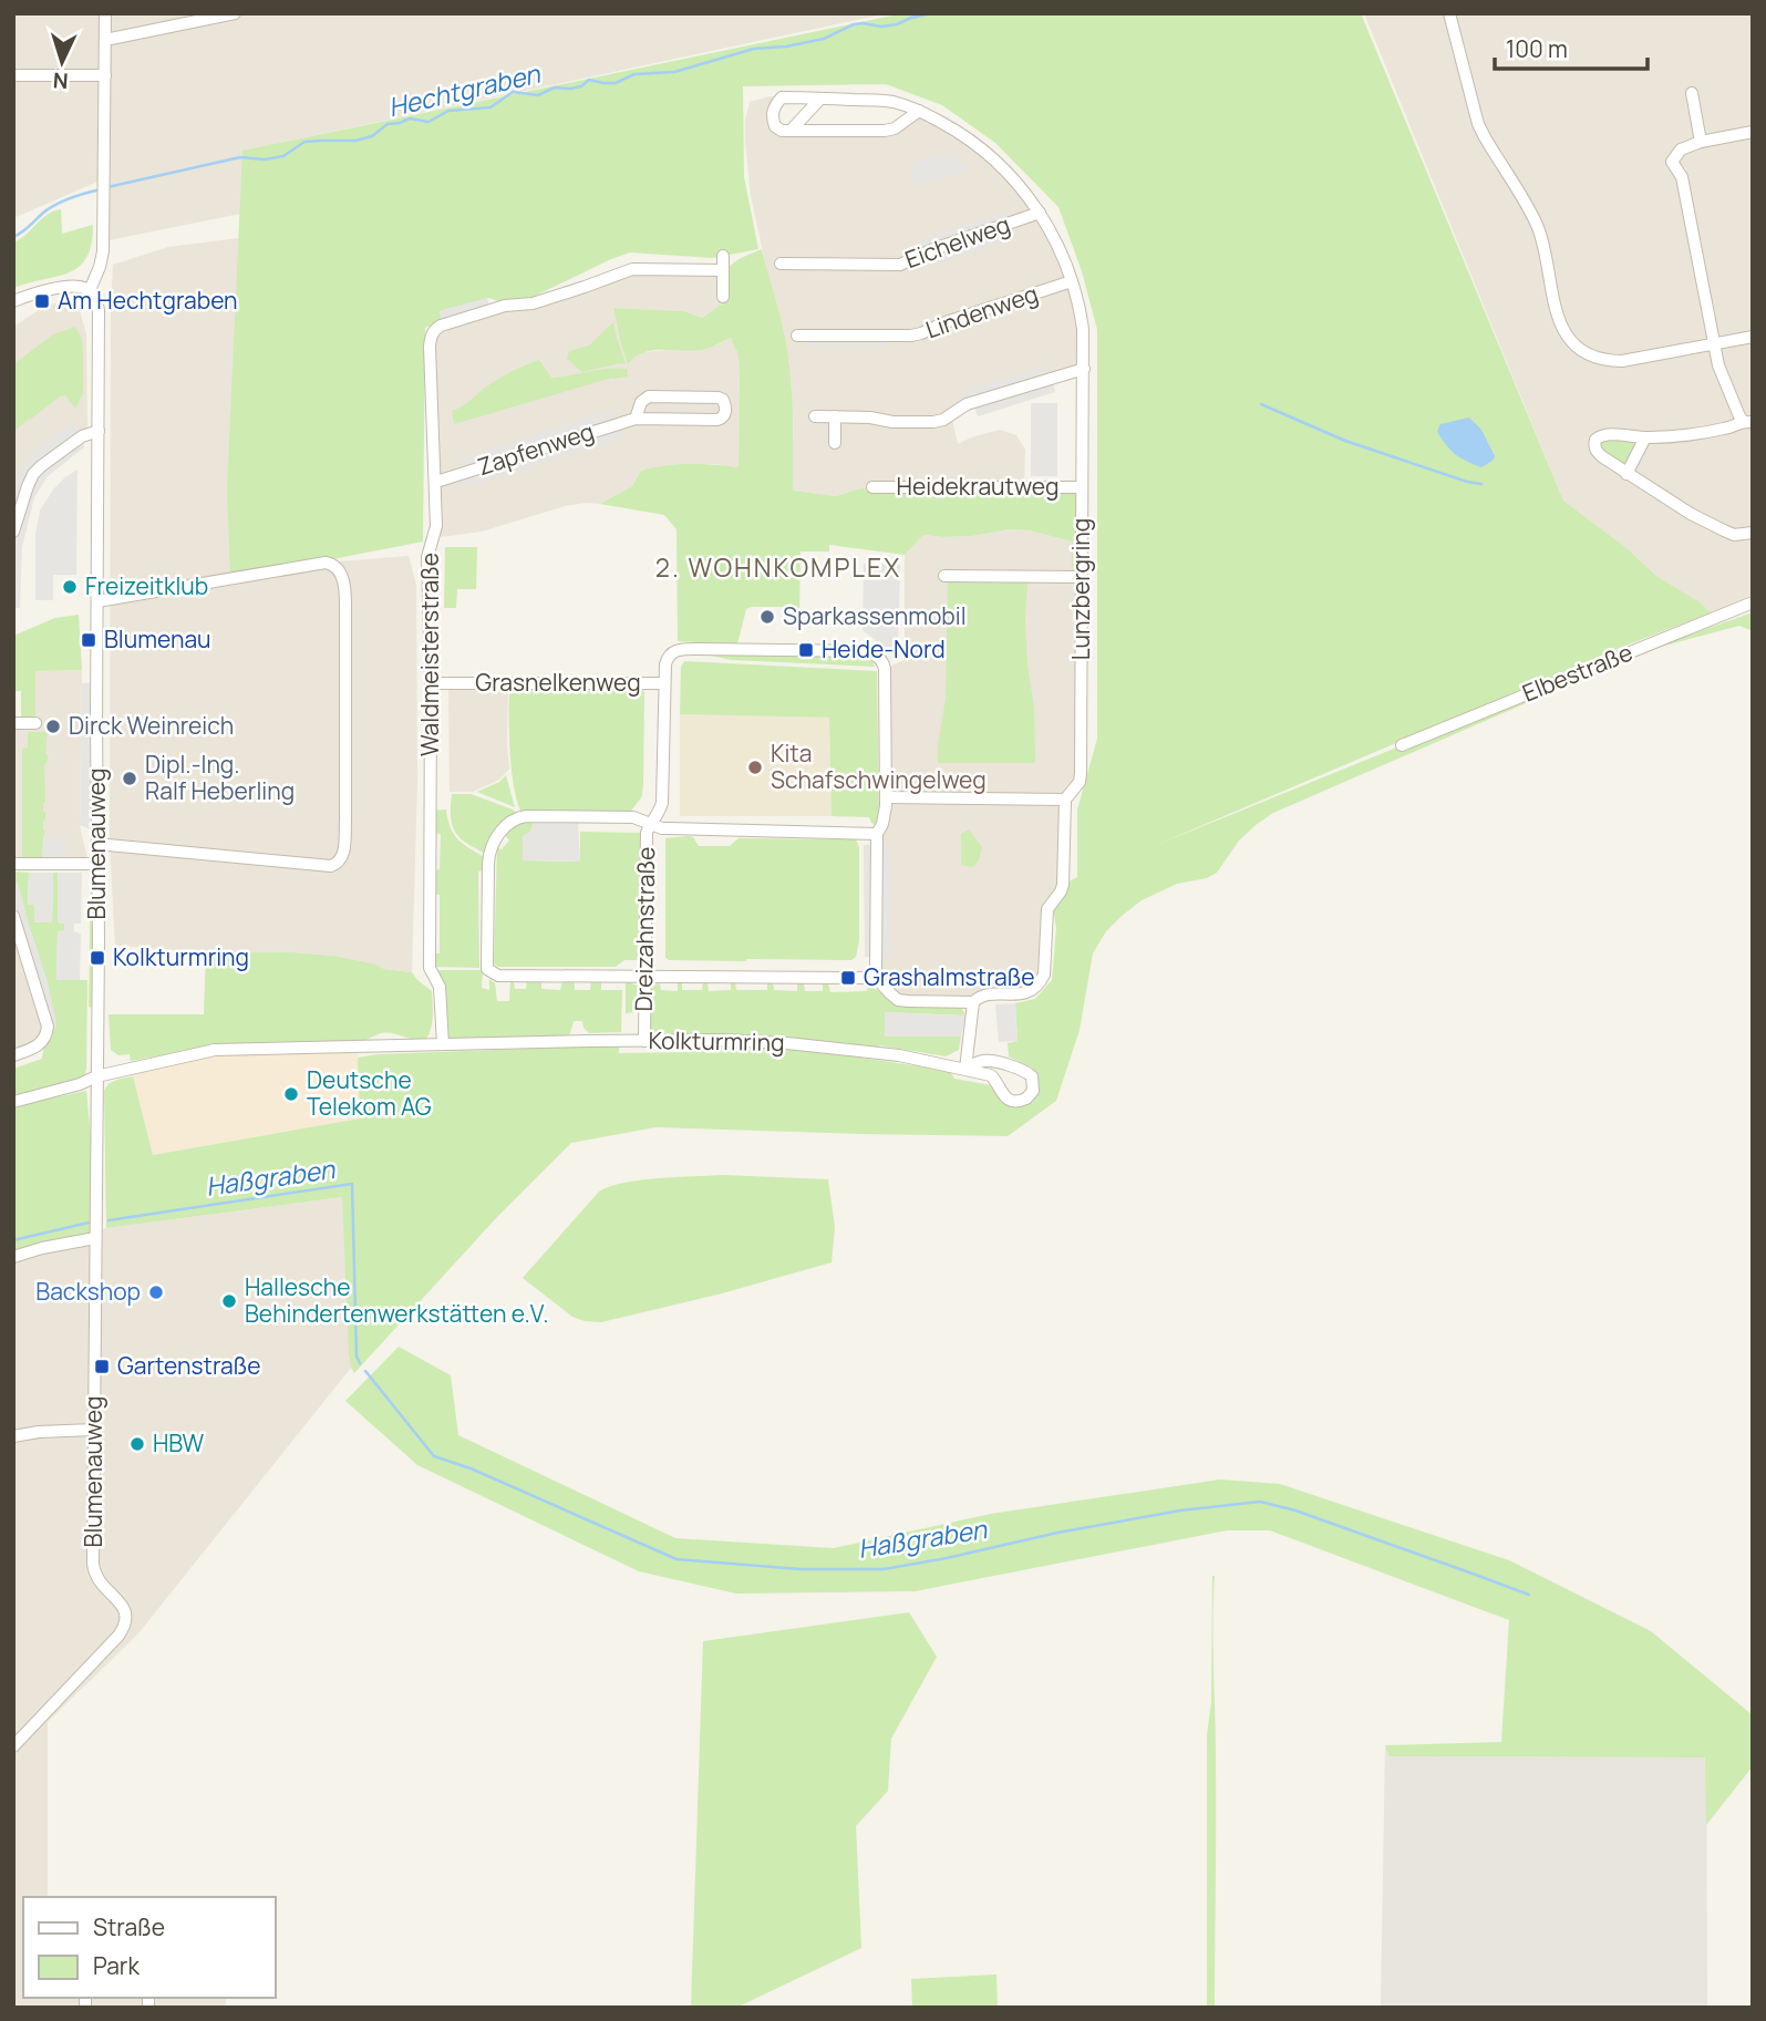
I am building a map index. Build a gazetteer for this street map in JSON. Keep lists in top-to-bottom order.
{
  "streets": {
    "street": [
      "Eichelweg",
      "Lindenweg",
      "Zapfenweg",
      "Heidekrautweg",
      "Lunzbergring",
      "Waldmeisterstraße",
      "Elbestraße",
      "Grasnelkenweg",
      "Blumenauweg",
      "Dreizahnstraße",
      "Kolkturmring"
    ]
  },
  "crossings": [
    ["Eichelweg", "Lunzbergring"],
    ["Lindenweg", "Lunzbergring"],
    ["Zapfenweg", "Waldmeisterstraße"],
    ["Heidekrautweg", "Lunzbergring"],
    ["Waldmeisterstraße", "Grasnelkenweg"],
    ["Waldmeisterstraße", "Kolkturmring"],
    ["Grasnelkenweg", "Dreizahnstraße"],
    ["Blumenauweg", "Kolkturmring"],
    ["Dreizahnstraße", "Kolkturmring"]
  ],
  "districts": ["2. WOHNKOMPLEX"],
  "water": ["Hechtgraben", "Haßgraben"],
  "places": {
    "transit": [
      "Am Hechtgraben",
      "Blumenau",
      "Heide-Nord",
      "Kolkturmring",
      "Grashalmstraße",
      "Gartenstraße"
    ],
    "other": [
      "Freizeitklub",
      "Sparkassenmobil",
      "Dirck Weinreich",
      "Kita Schafschwingelweg",
      "Dipl.-Ing. Ralf Heberling",
      "Deutsche Telekom AG",
      "Backshop",
      "Hallesche Behindertenwerkstätten e.V.",
      "HBW"
    ]
  },
  "legend": ["Straße", "Park"],
  "scale_bar": "100 m",
  "north": "bottom"
}
